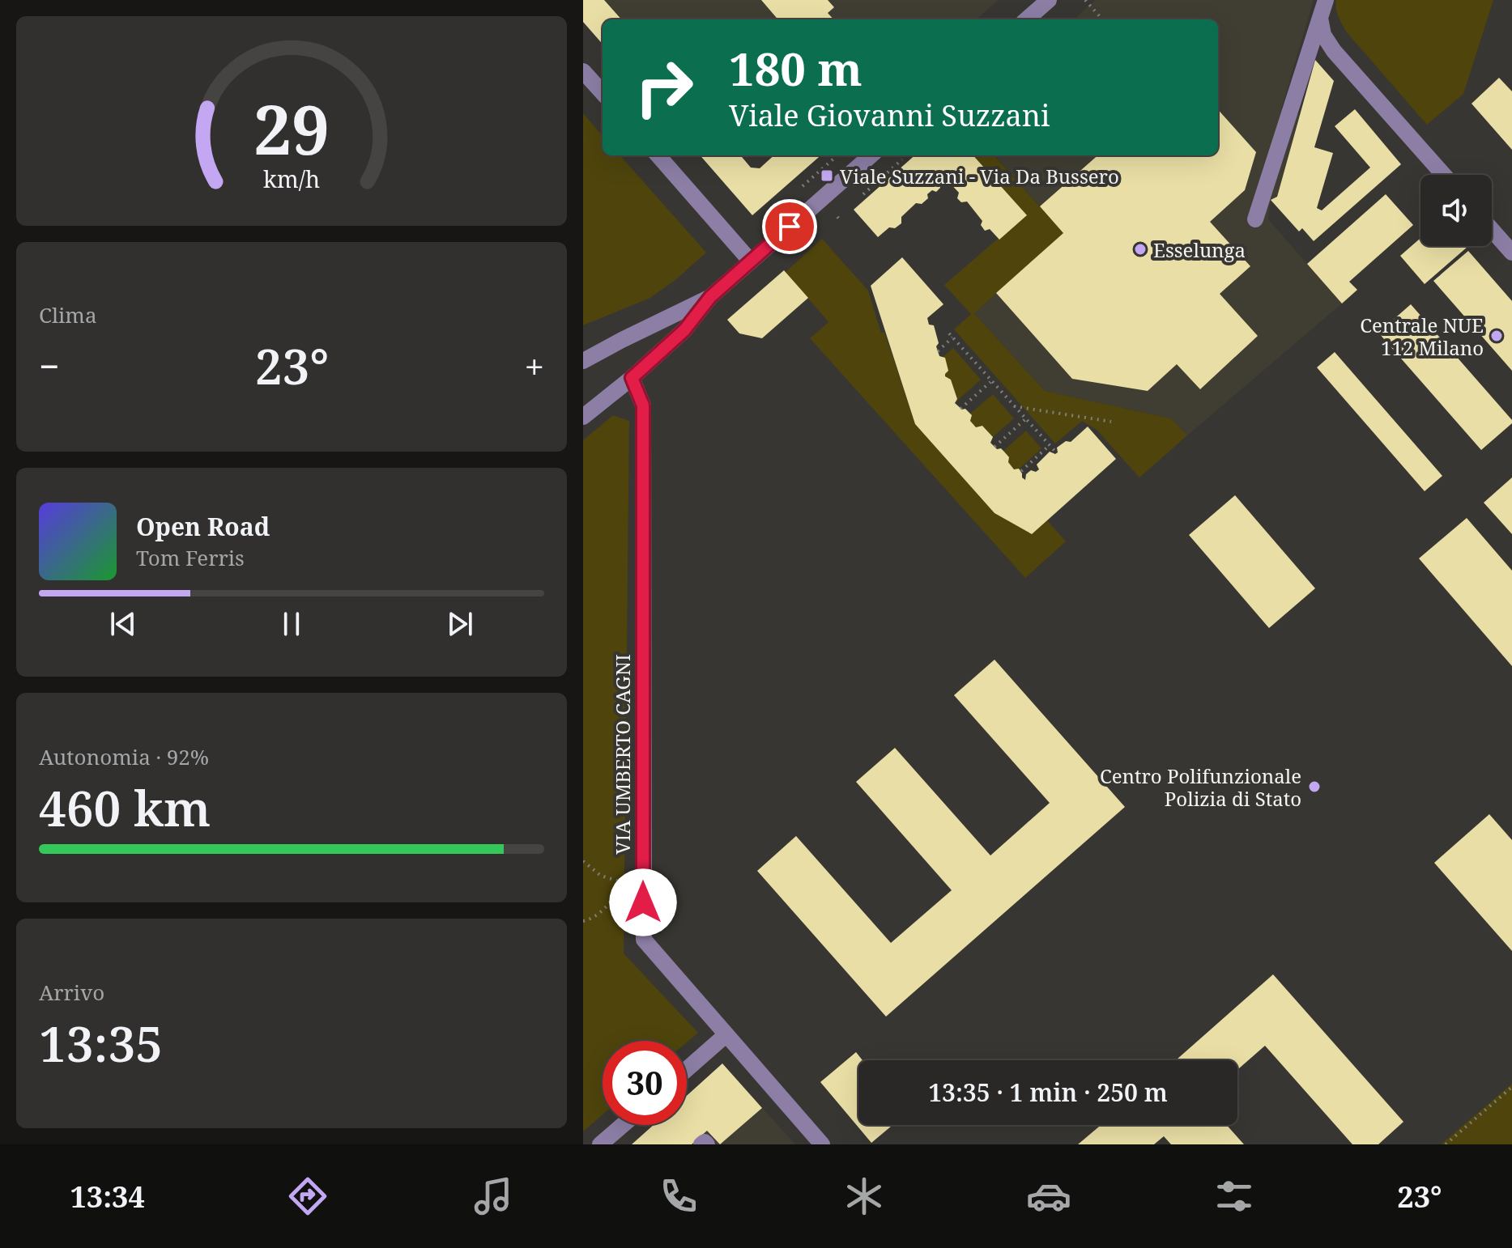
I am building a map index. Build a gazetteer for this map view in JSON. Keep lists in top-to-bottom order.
{
  "streets": {
    "street": ["VIA UMBERTO CAGNI"]
  },
  "places": {
    "transit": ["Viale Suzzani - Via Da Bussero"],
    "other": ["Esselunga", "Centrale NUE 112 Milano", "Centro Polifunzionale Polizia di Stato"]
  },
  "page": {
    "turn": ["180 m", "Viale Giovanni Suzzani"],
    "tile": [
      "Clima",
      ["Autonomia · 92%", "460 km"],
      ["Arrivo", "13:35"]
    ],
    "heat": ["−", "23°", "+"],
    "song": ["Open Road", "Tom Ferris"],
    "limit": "30",
    "trip": "13:35 · 1 min · 250 m",
    "tabs": ["13:34", "23°"],
    "gauge": ["29", "km/h"]
  }
}
